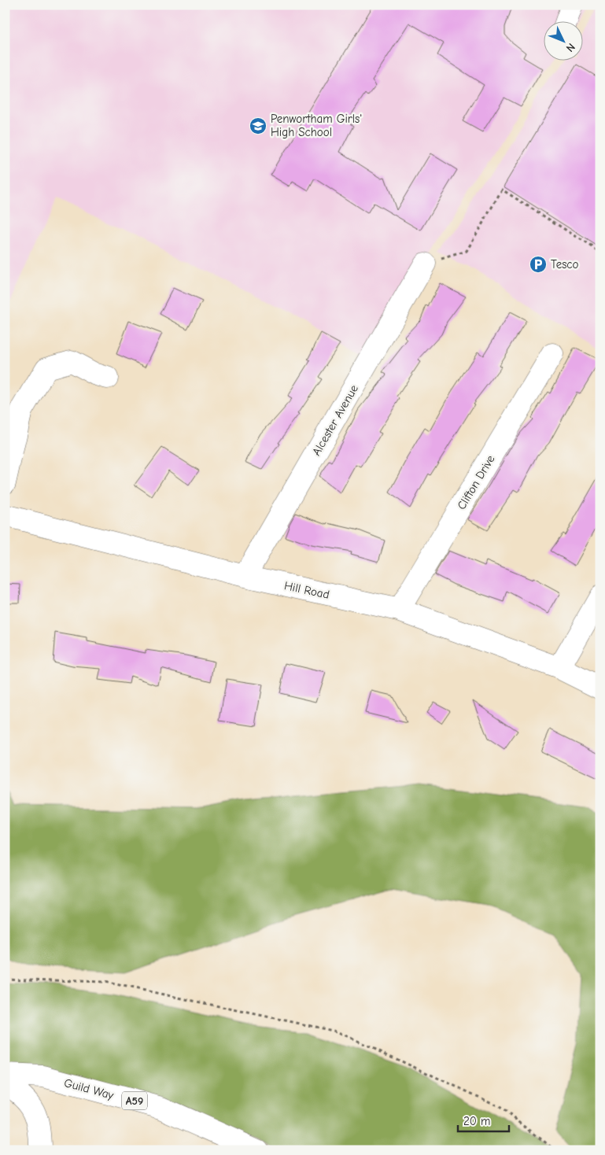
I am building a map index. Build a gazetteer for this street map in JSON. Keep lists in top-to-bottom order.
{
  "streets": {
    "main road": [
      "Alcester Avenue",
      "Clifton Drive",
      "Hill Road",
      "Guild Way",
      "A59"
    ]
  },
  "crossings": [
    ["Alcester Avenue", "Hill Road"],
    ["Clifton Drive", "Hill Road"]
  ],
  "places": {
    "school or university": ["Penwortham Girls' High School"],
    "parking": ["Tesco"]
  },
  "scale_bar": "20 m",
  "north": "bottom right"
}
